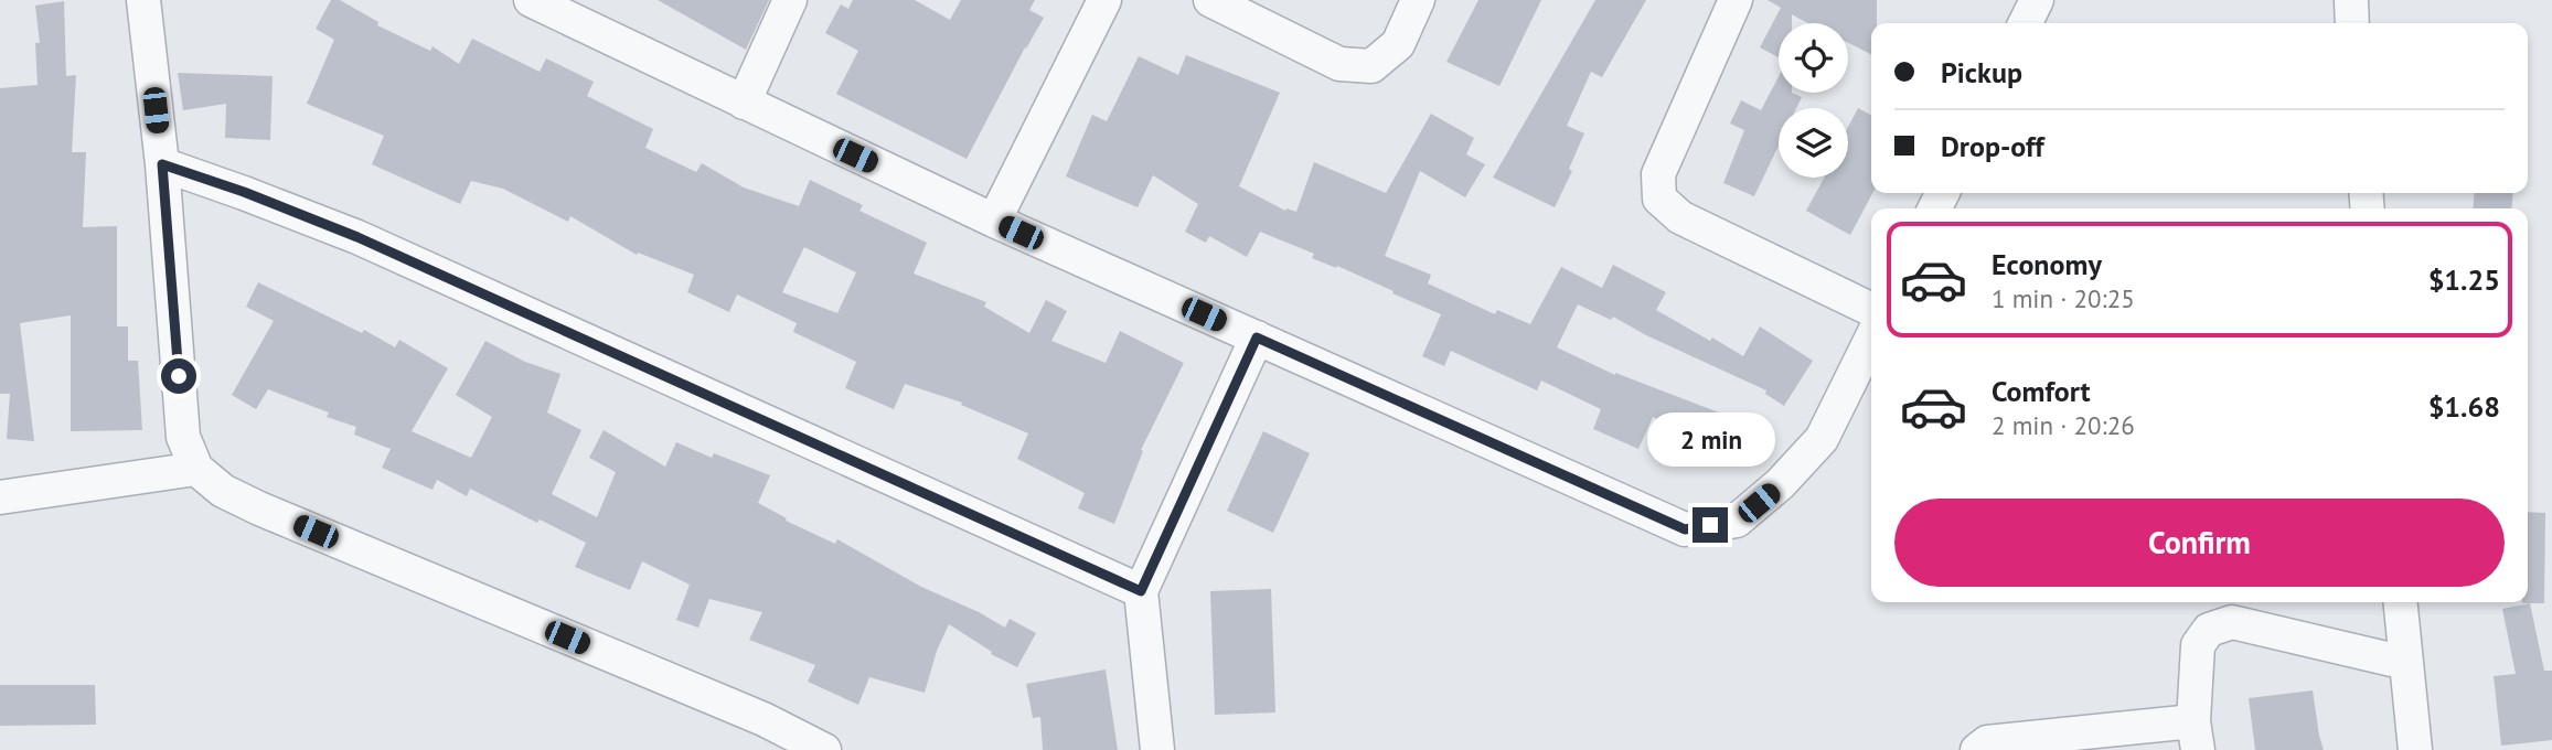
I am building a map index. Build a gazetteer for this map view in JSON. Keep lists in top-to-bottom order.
{
  "page": {
    "banner": ["Pickup", "Drop-off"],
    "list": [
      {
        "name": "Economy",
        "note": "1 min · 20:25",
        "value": "$1.25"
      },
      {
        "name": "Comfort",
        "note": "2 min · 20:26",
        "value": "$1.68"
      }
    ],
    "bubble": "2 min",
    "buttons": "Confirm"
  }
}
